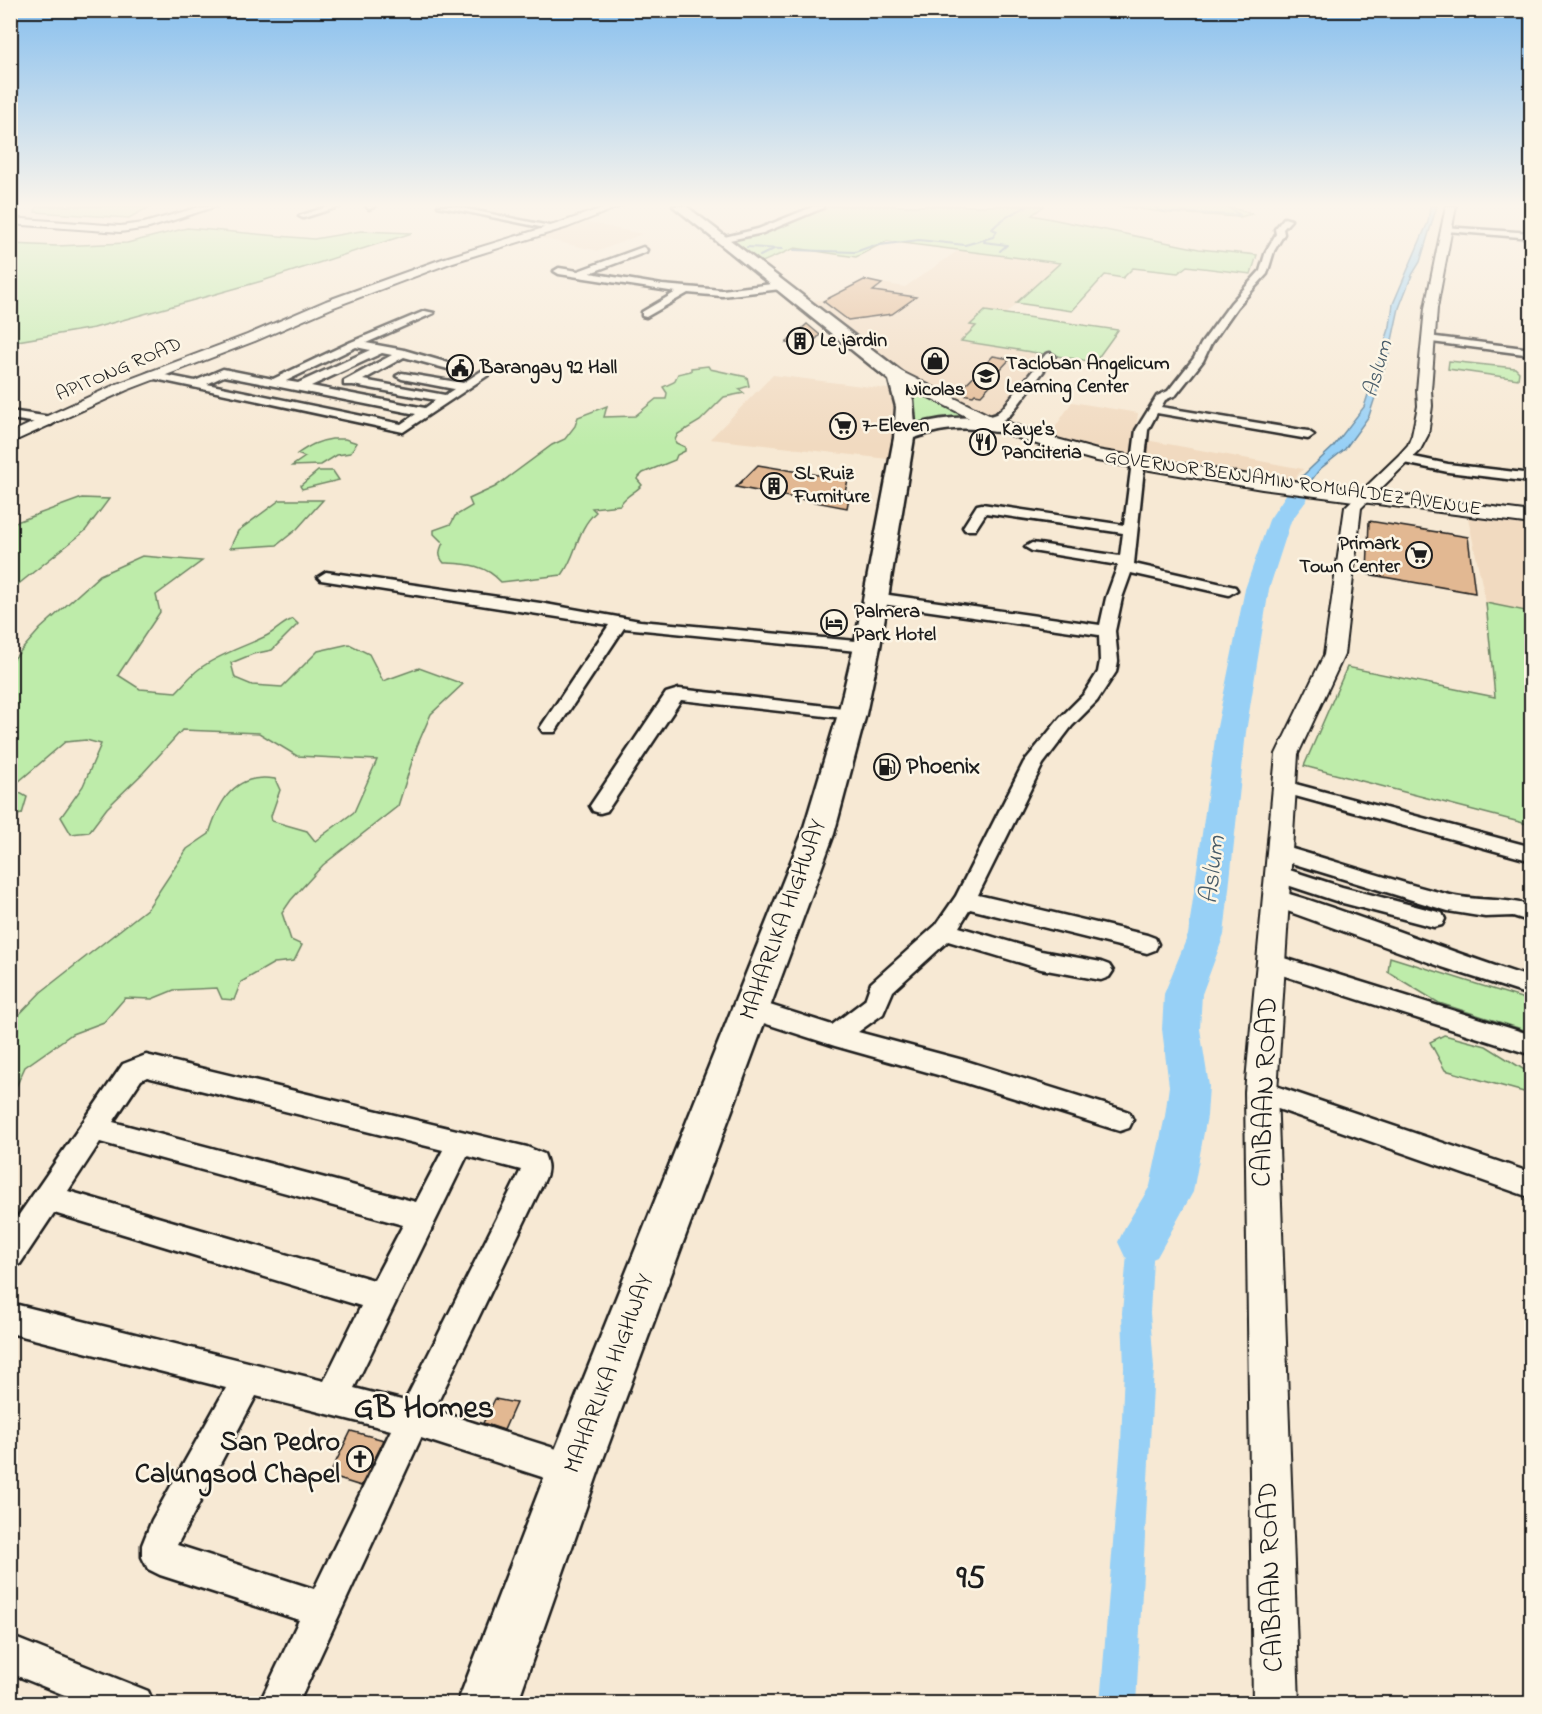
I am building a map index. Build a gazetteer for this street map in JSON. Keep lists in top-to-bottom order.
{
  "streets": {
    "main road": ["GOVERNOR BENJAMIN ROMUALDEZ AVENUE", "MAHARLIKA HIGHWAY"],
    "street": ["APITONG ROAD", "CAIBAAN ROAD"]
  },
  "crossings": [
    ["GOVERNOR BENJAMIN ROMUALDEZ AVENUE", "MAHARLIKA HIGHWAY"],
    ["GOVERNOR BENJAMIN ROMUALDEZ AVENUE", "CAIBAAN ROAD"]
  ],
  "districts": ["GB Homes", "95"],
  "water": ["Aslum"],
  "places": {
    "building": ["Le jardin", "SL Ruiz Furniture"],
    "shop": ["Nicolas"],
    "public building": ["Barangay 92 Hall"],
    "school or university": ["Tacloban Angelicum Learning Center"],
    "supermarket": ["7-Eleven", "Primark Town Center"],
    "restaurant": ["Kaye's Panciteria"],
    "hotel": ["Palmera Park Hotel"],
    "fuel station": ["Phoenix"],
    "church": ["San Pedro Calungsod Chapel"]
  }
}
